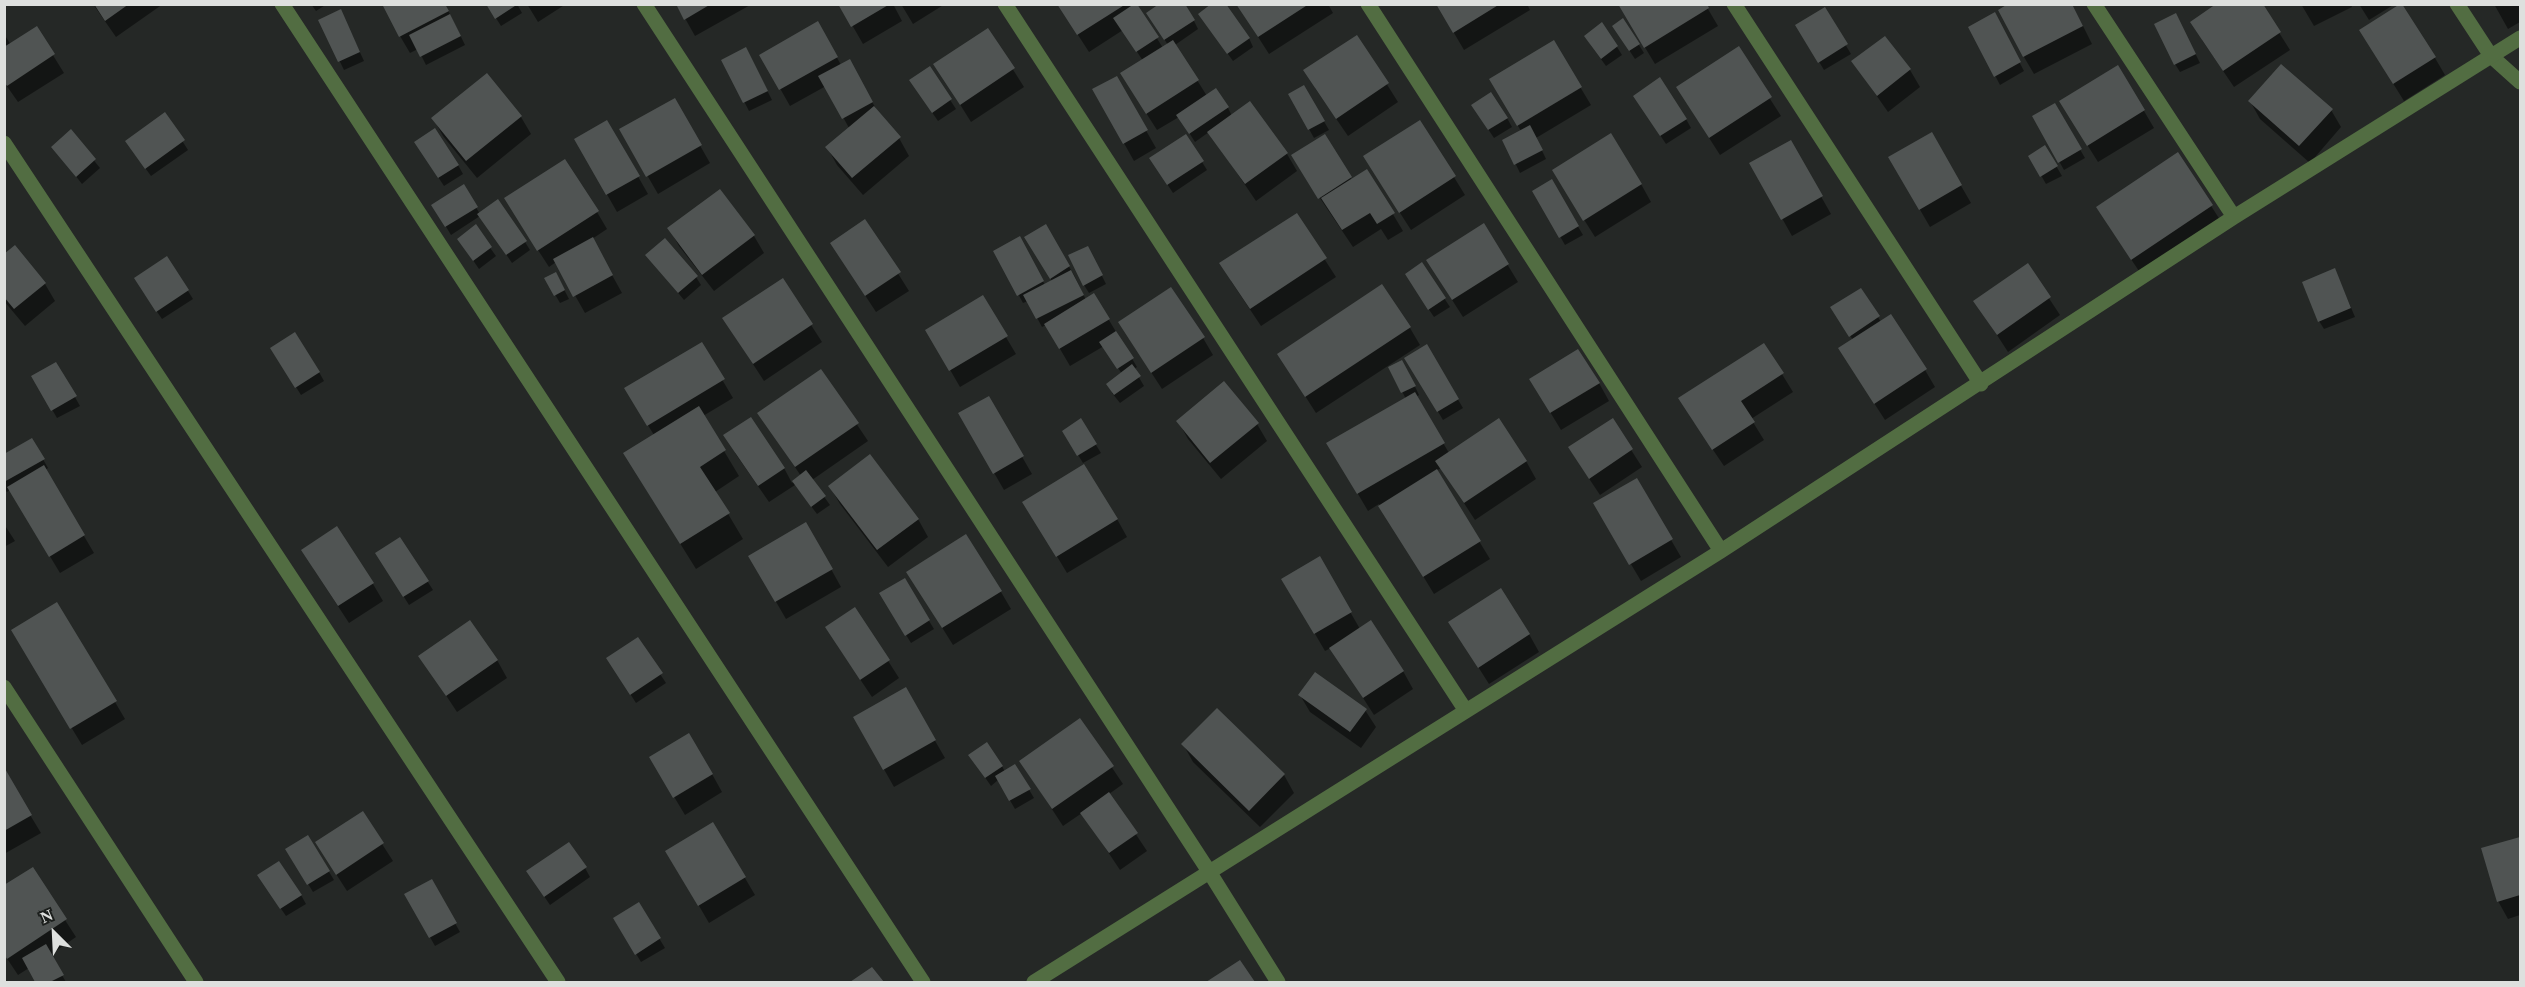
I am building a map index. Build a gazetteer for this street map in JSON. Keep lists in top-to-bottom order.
{
  "north": "top left"
}
